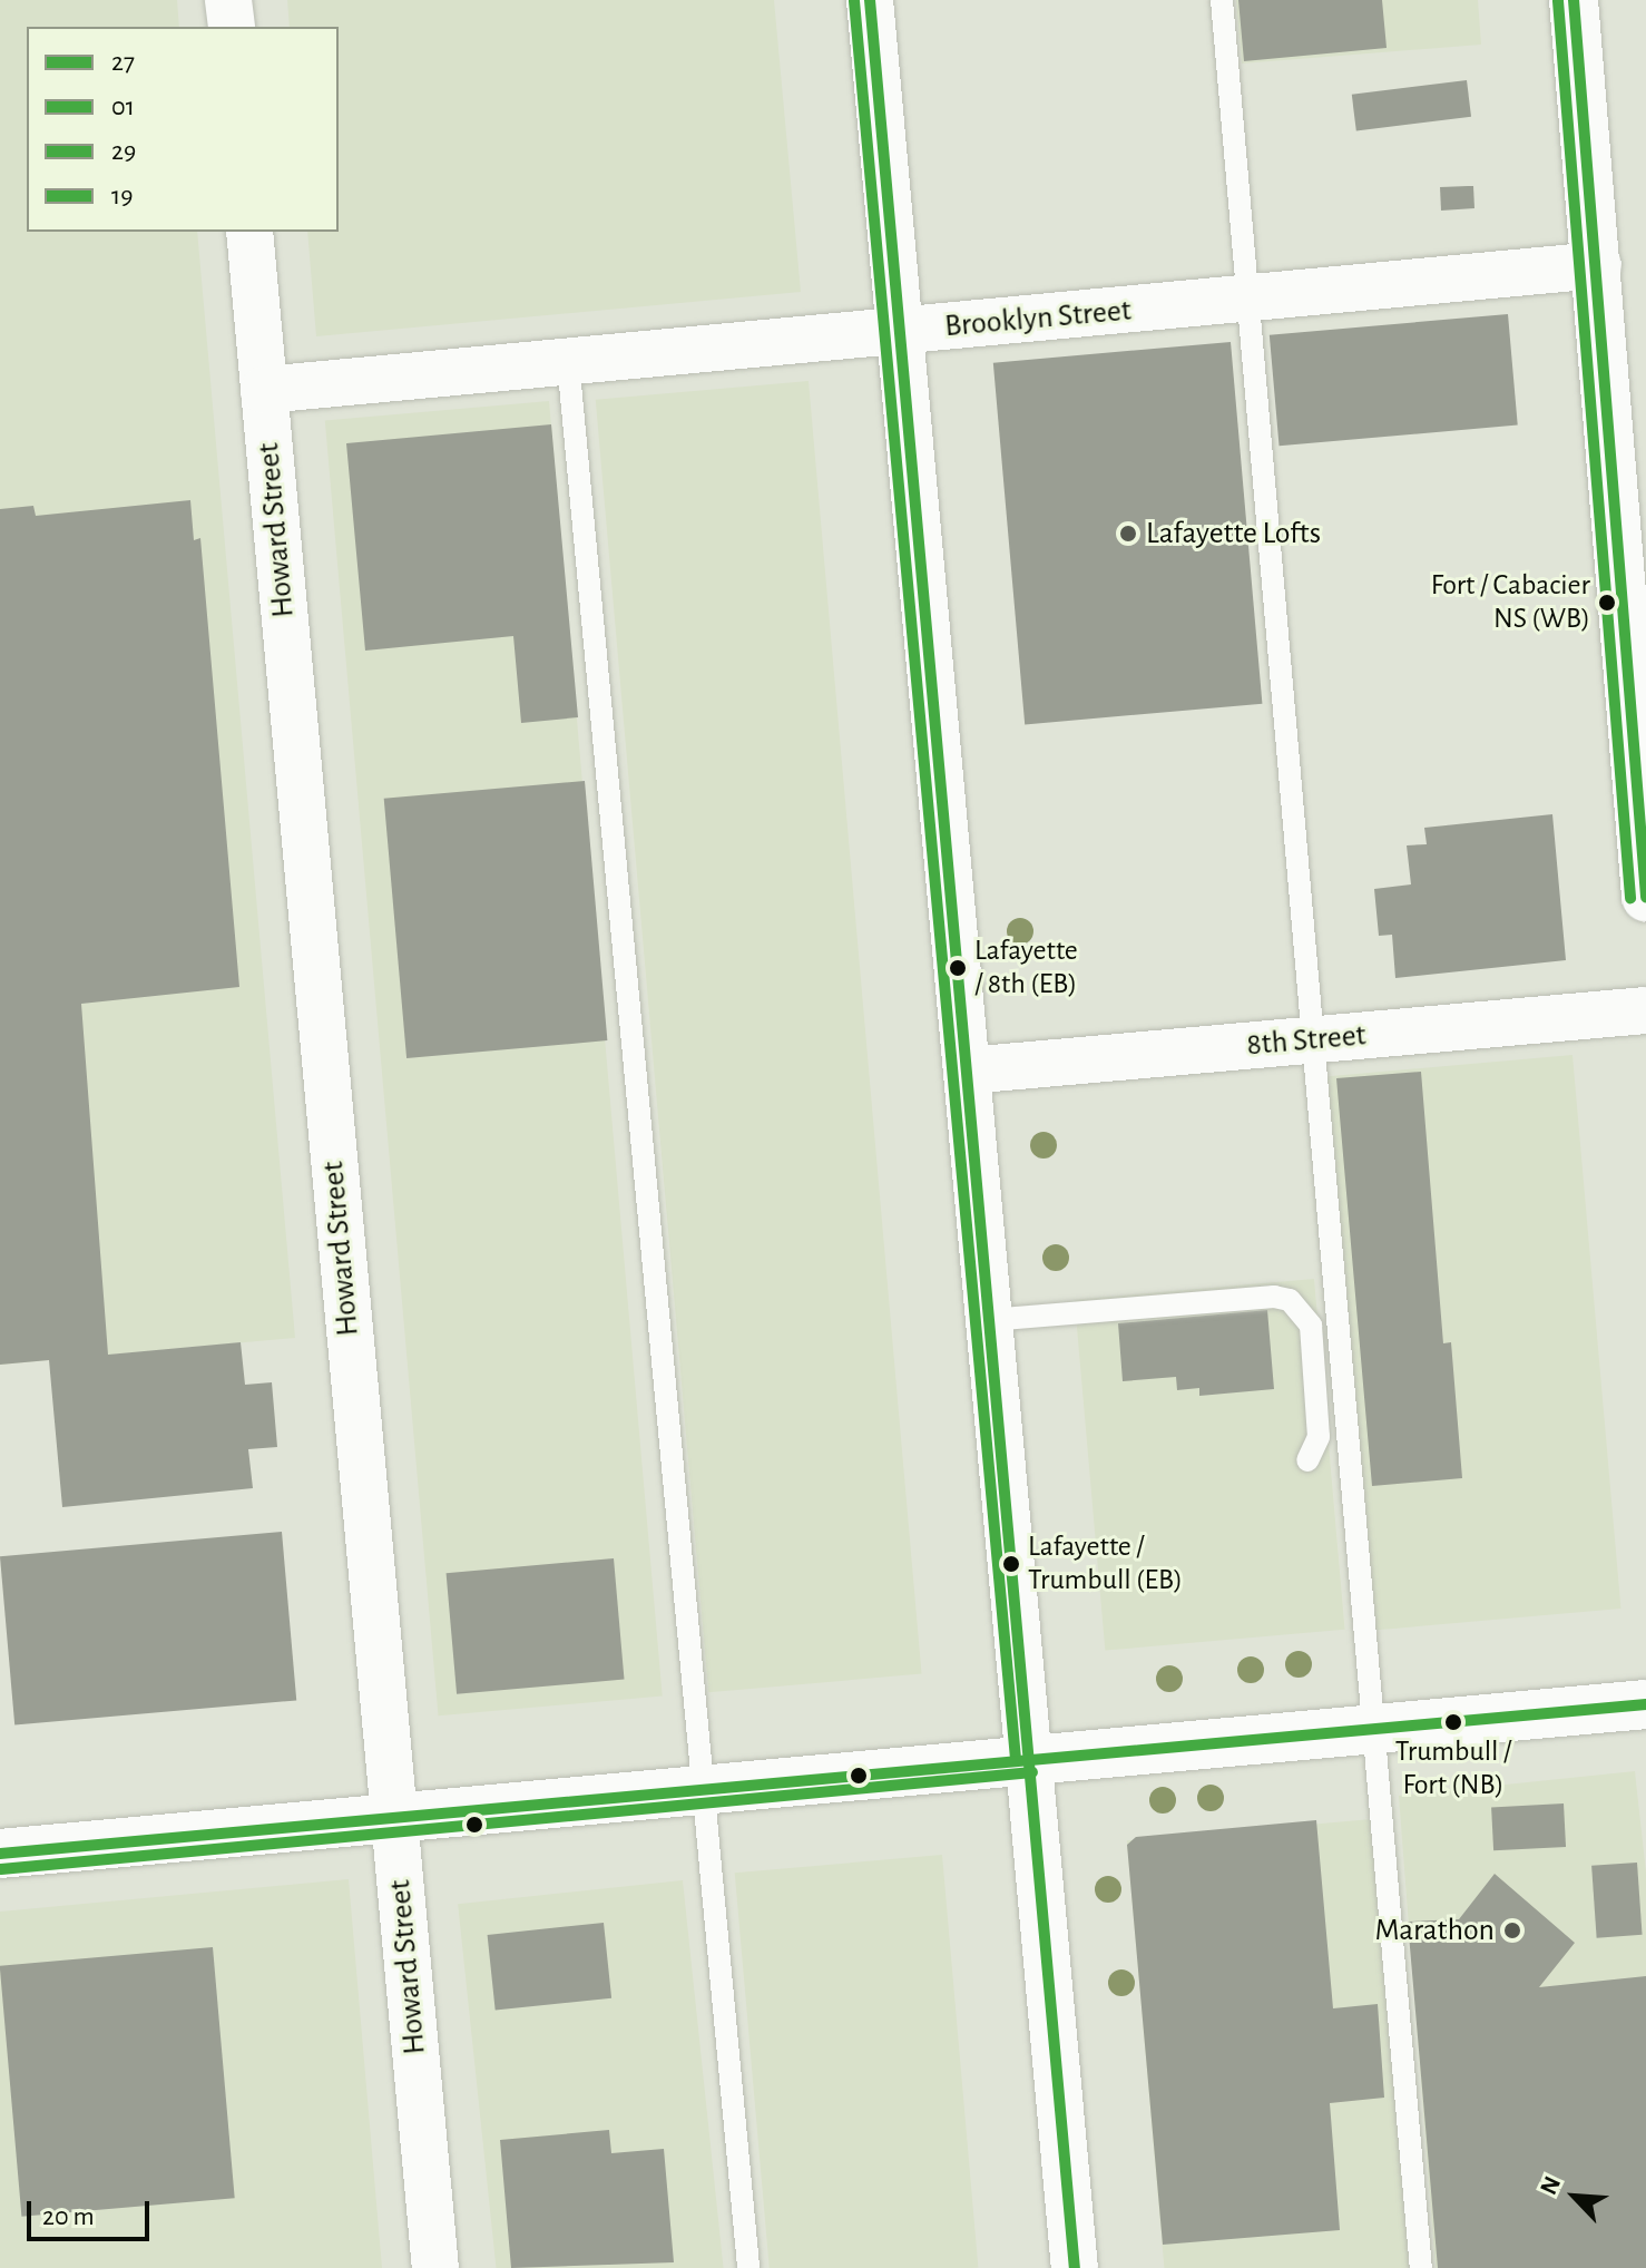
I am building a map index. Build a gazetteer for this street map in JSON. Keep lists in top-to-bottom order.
{
  "streets": {
    "street": ["Brooklyn Street", "Howard Street", "8th Street"]
  },
  "crossings": [
    ["Brooklyn Street", "Howard Street"]
  ],
  "places": [
    "Lafayette Lofts",
    "Fort / Cabacier NS (WB)",
    "Lafayette / 8th (EB)",
    "Lafayette / Trumbull (EB)",
    "Trumbull / Fort (NB)",
    "Marathon"
  ],
  "lines": [
    "transit line 27",
    "transit line 29",
    "transit line 01",
    "transit line 19"
  ],
  "legend": [
    "27",
    "01",
    "29",
    "19"
  ],
  "scale_bar": "20 m",
  "north": "top left"
}
